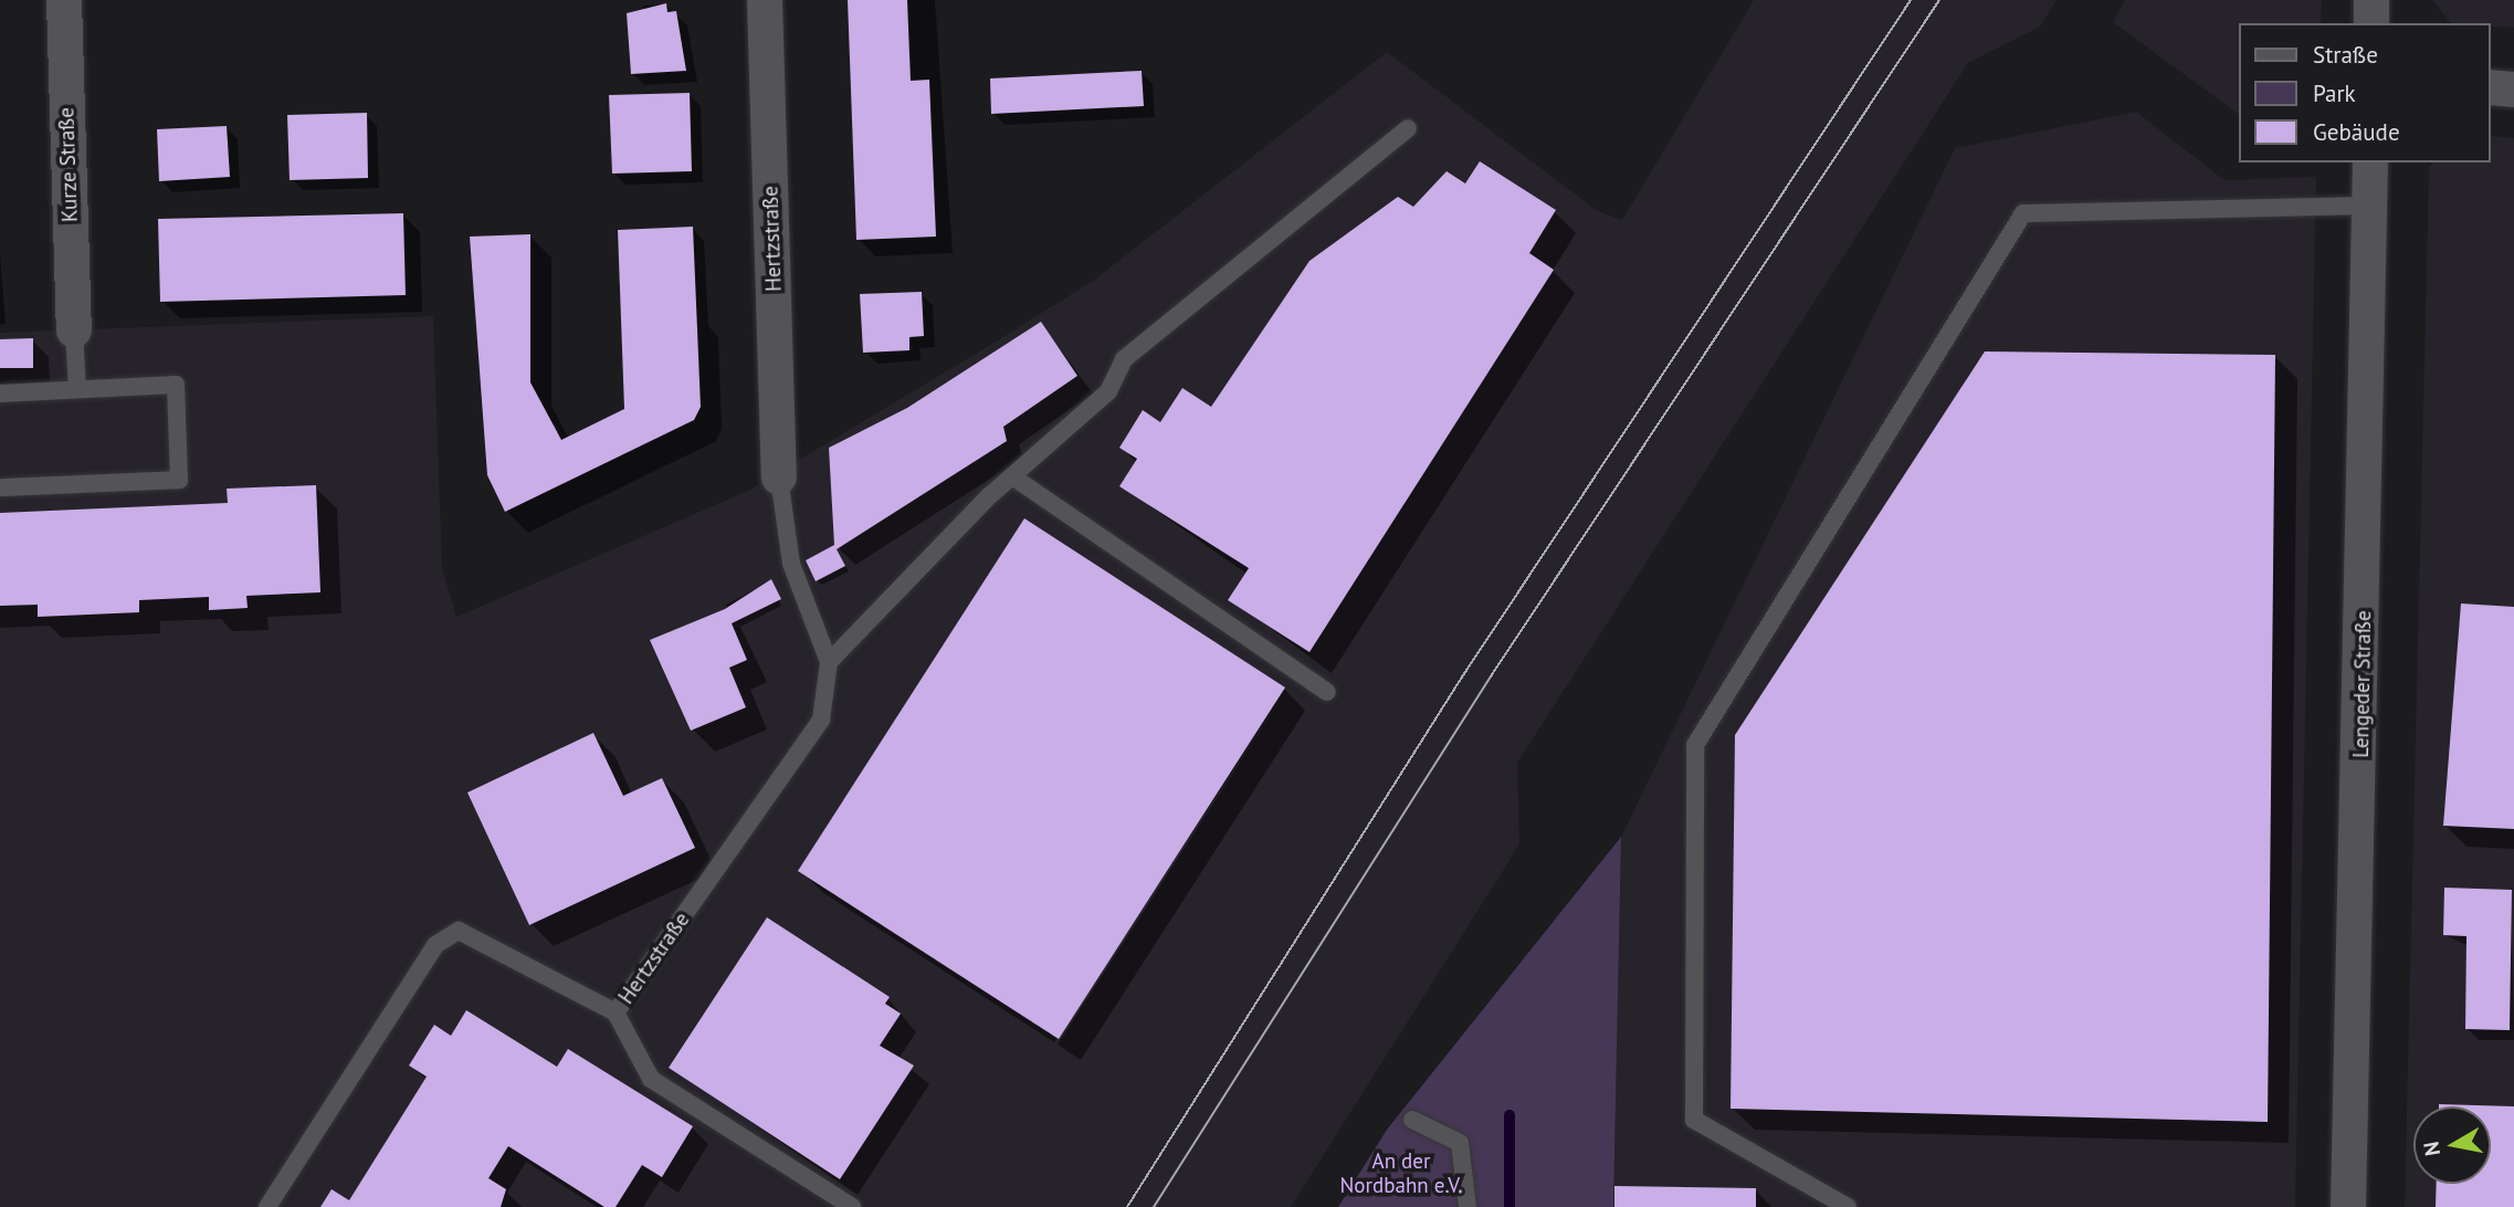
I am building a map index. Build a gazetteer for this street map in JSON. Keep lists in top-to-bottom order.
{
  "streets": {
    "street": ["Kurze Straße", "Hertzstraße", "Lengeder Straße"]
  },
  "parks": ["An der Nordbahn e.V."],
  "legend": ["Straße", "Park", "Gebäude"],
  "north": "left"
}
